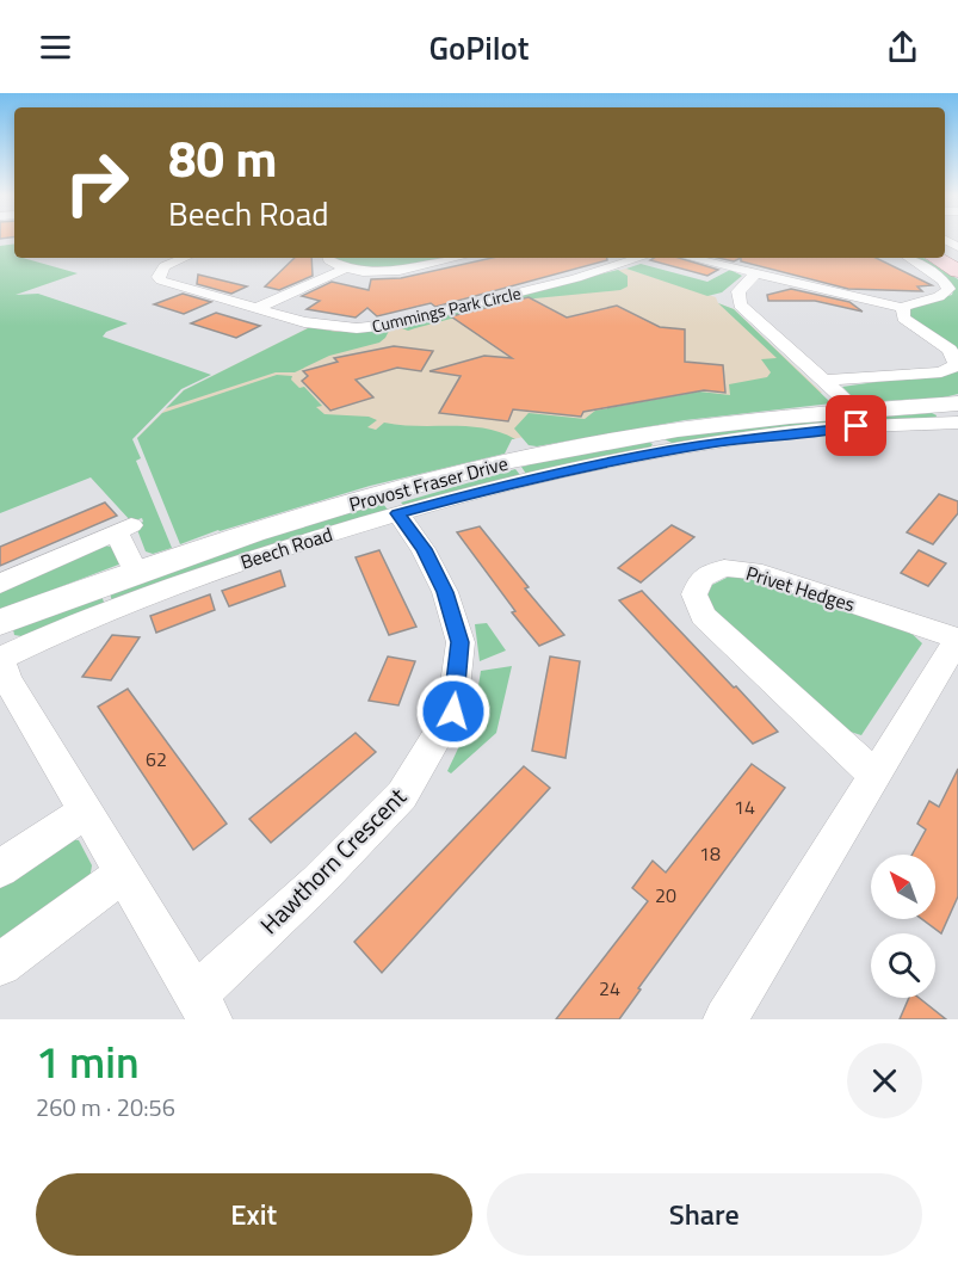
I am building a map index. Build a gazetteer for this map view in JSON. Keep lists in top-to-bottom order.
{
  "streets": {
    "street": [
      "Cummings Park Circle",
      "Provost Fraser Drive",
      "Beech Road",
      "Privet Hedges",
      "Hawthorn Crescent"
    ]
  },
  "crossings": [
    ["Provost Fraser Drive", "Beech Road"],
    ["Beech Road", "Hawthorn Crescent"]
  ],
  "house_numbers": [
    "62",
    "14",
    "18",
    "20",
    "24"
  ],
  "north": "top left",
  "page": {
    "header": "GoPilot",
    "turn": ["80 m", "Beech Road"],
    "heading": ["1 min", "260 m · 20:56"],
    "buttons": ["Exit", "Share"]
  }
}
